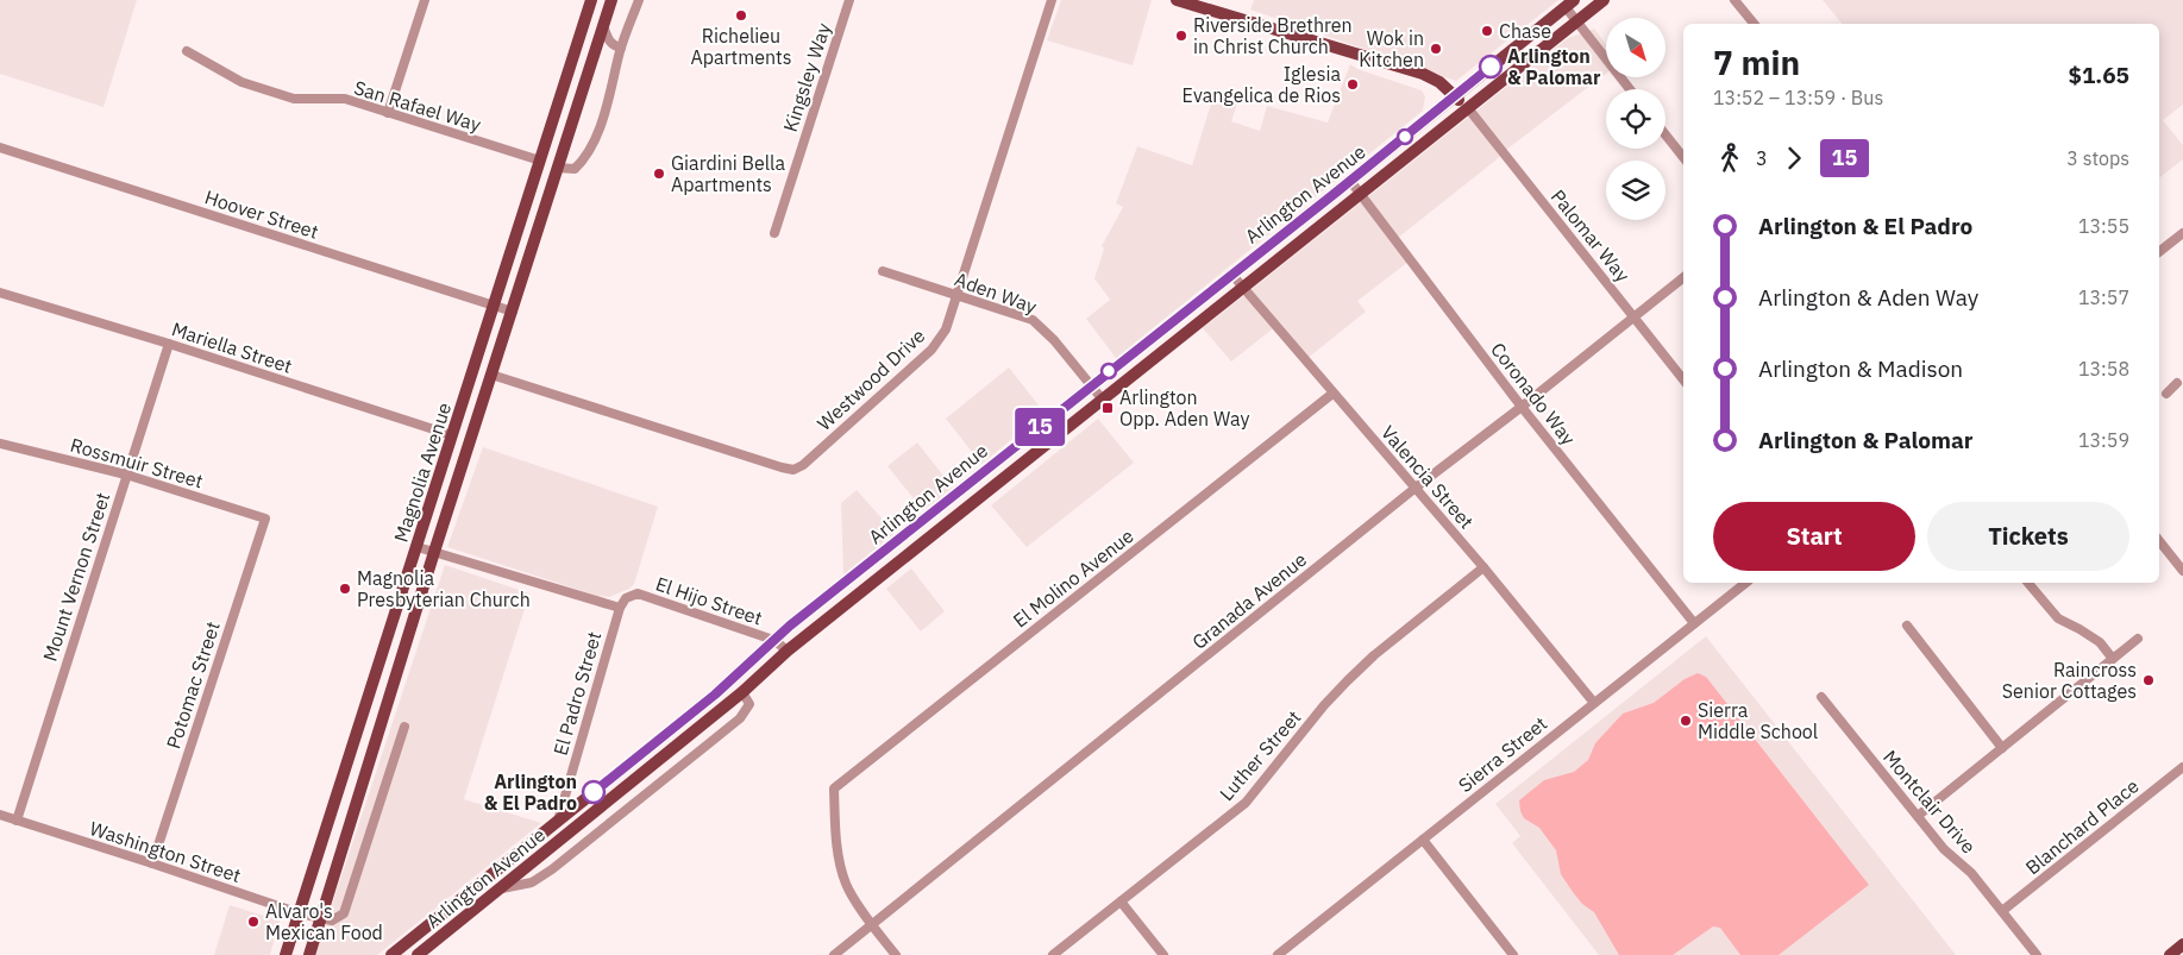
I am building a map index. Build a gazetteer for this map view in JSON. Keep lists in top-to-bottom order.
{
  "streets": {
    "main road": ["Arlington Avenue", "Magnolia Avenue"],
    "street": [
      "Kingsley Way",
      "San Rafael Way",
      "Hoover Street",
      "Palomar Way",
      "Aden Way",
      "Mariella Street",
      "Westwood Drive",
      "Coronado Way",
      "Rossmuir Street",
      "Valencia Street",
      "Mount Vernon Street",
      "El Molino Avenue",
      "El Hijo Street",
      "Granada Avenue",
      "Potomac Street",
      "El Padro Street",
      "Sierra Street",
      "Luther Street",
      "Montclair Drive",
      "Blanchard Place",
      "Washington Street"
    ]
  },
  "crossings": [
    ["San Rafael Way", "Magnolia Avenue"],
    ["Arlington Avenue", "Palomar Way"],
    ["Arlington Avenue", "Aden Way"],
    ["Arlington Avenue", "Coronado Way"],
    ["Arlington Avenue", "Valencia Street"],
    ["Arlington Avenue", "El Hijo Street"],
    ["Arlington Avenue", "El Padro Street"],
    ["Hoover Street", "Magnolia Avenue"],
    ["Palomar Way", "Granada Avenue"],
    ["Aden Way", "Westwood Drive"],
    ["Mariella Street", "Magnolia Avenue"],
    ["Mariella Street", "Mount Vernon Street"],
    ["Westwood Drive", "Magnolia Avenue"],
    ["Coronado Way", "Granada Avenue"],
    ["Coronado Way", "Sierra Street"],
    ["Rossmuir Street", "Mount Vernon Street"],
    ["Rossmuir Street", "Potomac Street"],
    ["Magnolia Avenue", "Washington Street"],
    ["Valencia Street", "El Molino Avenue"],
    ["Valencia Street", "Granada Avenue"],
    ["Valencia Street", "Sierra Street"],
    ["Valencia Street", "Luther Street"],
    ["Mount Vernon Street", "Washington Street"],
    ["El Molino Avenue", "Granada Avenue"],
    ["El Hijo Street", "El Padro Street"],
    ["Potomac Street", "Washington Street"],
    ["Montclair Drive", "Blanchard Place"]
  ],
  "places": {
    "other": [
      "Richelieu Apartments",
      "Chase",
      "Riverside Brethren in Christ Church",
      "Wok in Kitchen",
      "Arlington & Palomar",
      "Iglesia Evangelica de Rios",
      "Giardini Bella Apartments",
      "Magnolia Presbyterian Church",
      "Raincross Senior Cottages",
      "Sierra Middle School",
      "Arlington & El Padro",
      "Alvaro's Mexican Food"
    ],
    "transit": ["Arlington Opp. Aden Way"]
  },
  "lines": ["bus line 15"],
  "north": "bottom right",
  "page": {
    "on_map": "15",
    "heading": ["7 min", "13:52 – 13:59 · Bus", "$1.65"],
    "legs": ["3", "15", "3 stops"],
    "list": [
      {
        "name": "Arlington & El Padro",
        "value": "13:55"
      },
      {
        "name": "Arlington & Aden Way",
        "value": "13:57"
      },
      {
        "name": "Arlington & Madison",
        "value": "13:58"
      },
      {
        "name": "Arlington & Palomar",
        "value": "13:59"
      }
    ],
    "buttons": ["Start", "Tickets"]
  }
}
